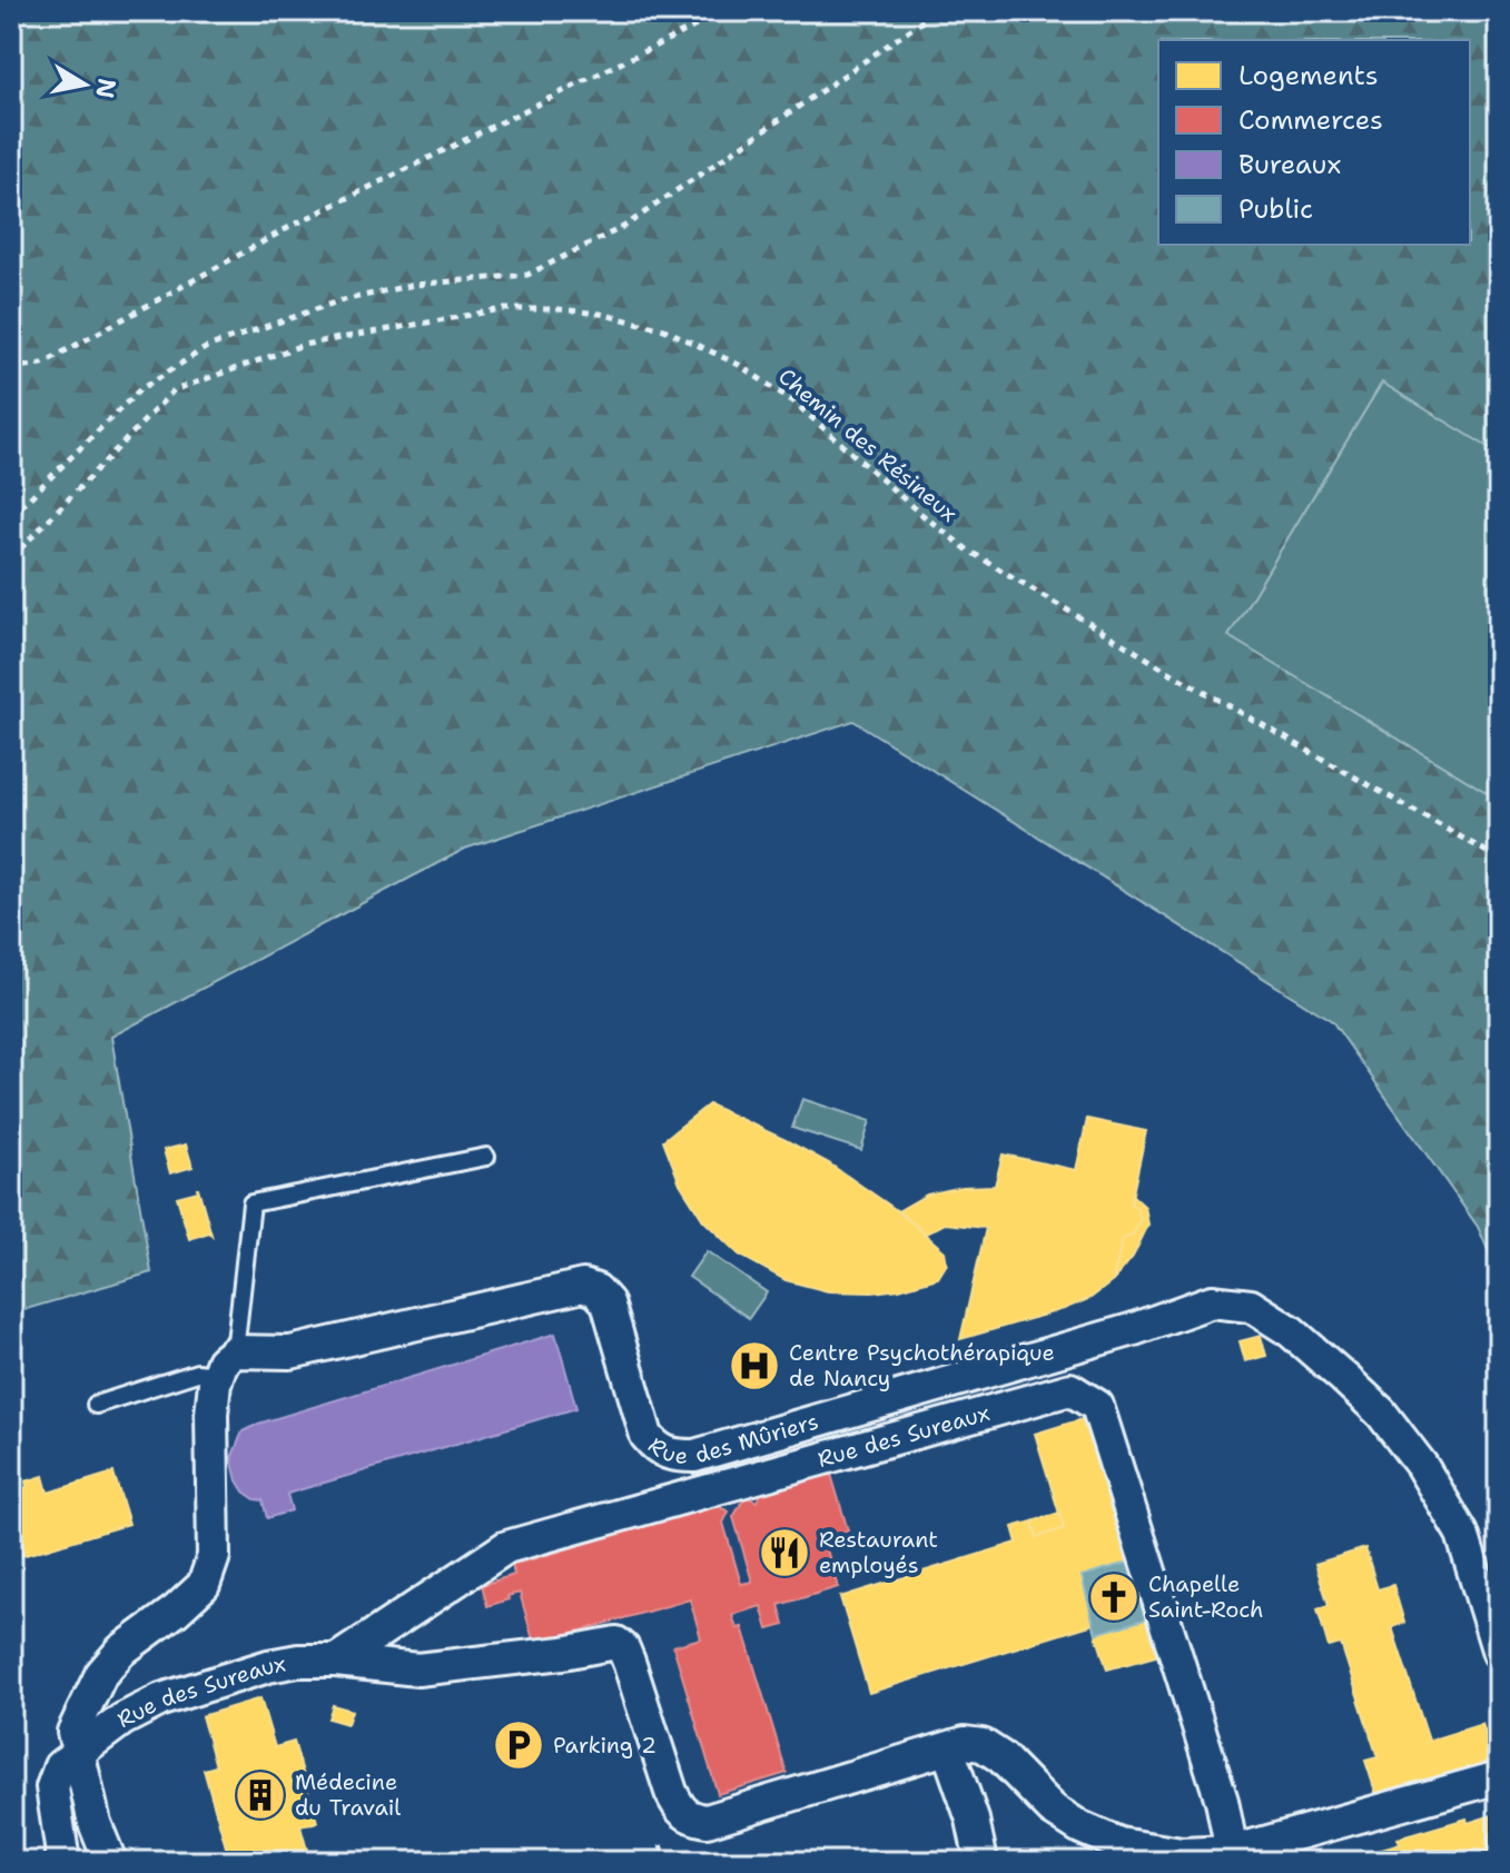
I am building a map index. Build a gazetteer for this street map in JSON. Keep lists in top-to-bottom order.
{
  "streets": {
    "street": ["Rue des Mûriers", "Rue des Sureaux"],
    "path": ["Chemin des Résineux"]
  },
  "places": {
    "hospital": ["Centre Psychothérapique de Nancy"],
    "restaurant": ["Restaurant employés"],
    "church": ["Chapelle Saint-Roch"],
    "parking": ["Parking 2"],
    "building": ["Médecine du Travail"]
  },
  "legend": [
    "Logements",
    "Commerces",
    "Bureaux",
    "Public"
  ],
  "north": "right"
}
